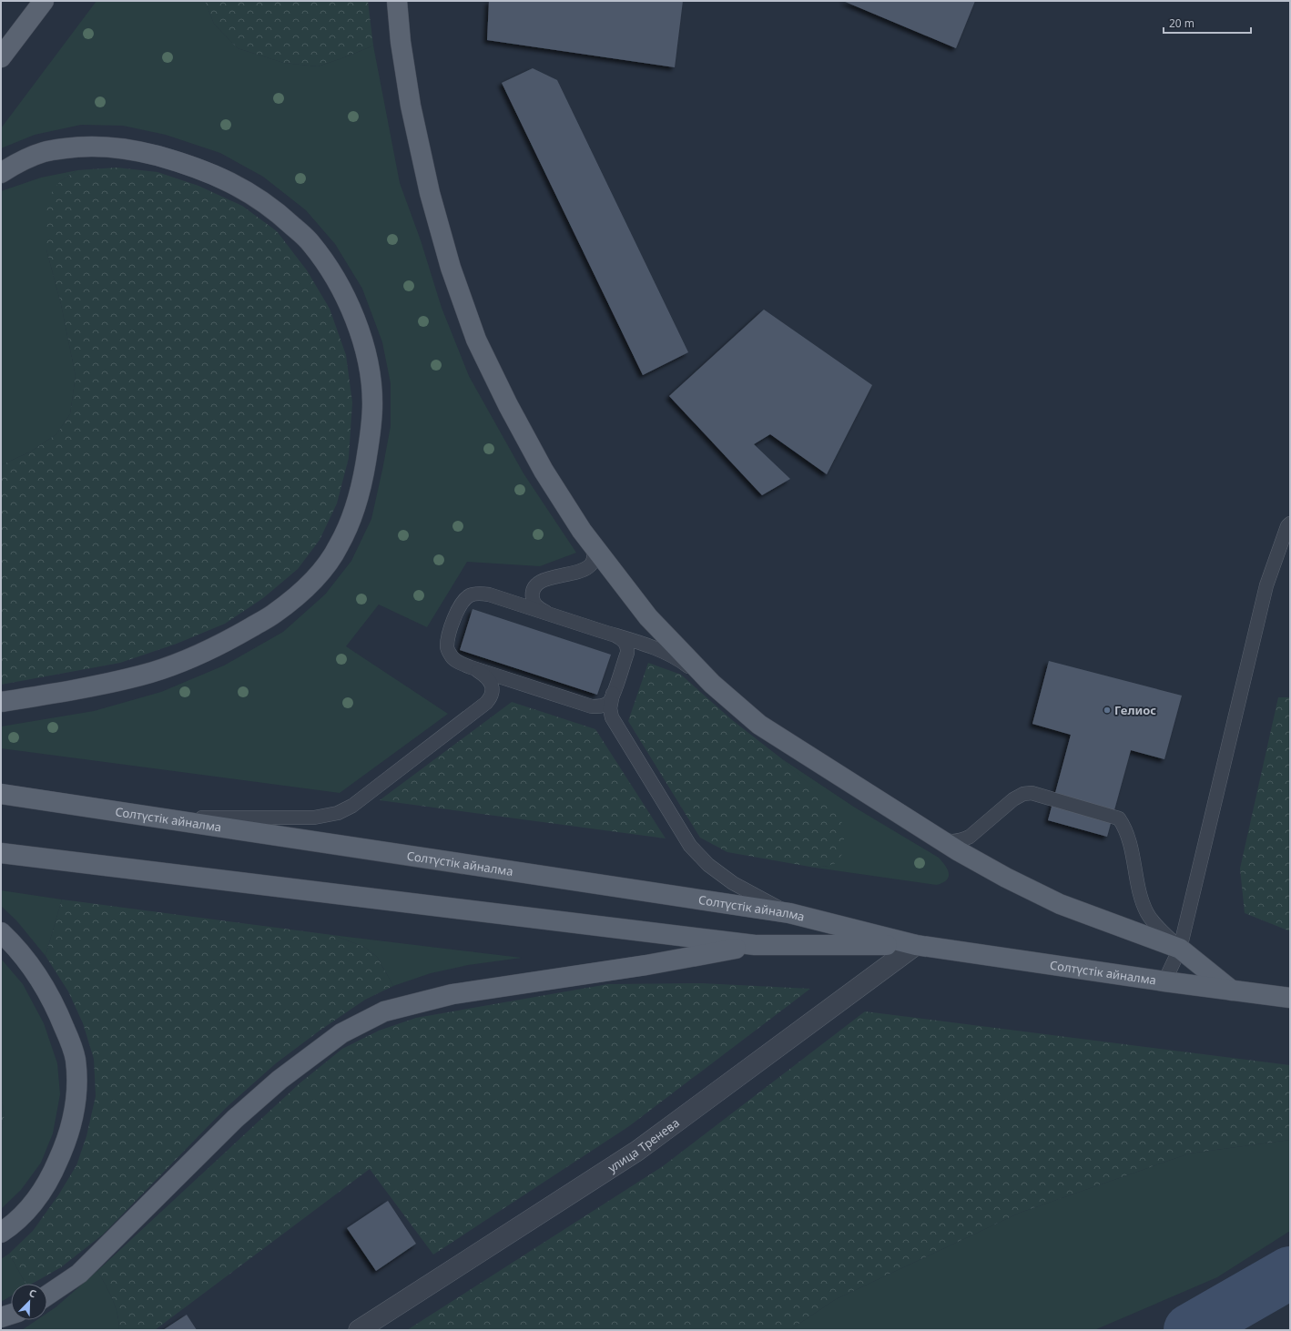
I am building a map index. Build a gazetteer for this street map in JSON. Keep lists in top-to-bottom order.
{
  "streets": {
    "main road": ["Солтүстік айналма"],
    "street": ["улица Тренева"]
  },
  "crossings": [
    ["Солтүстік айналма", "улица Тренева"]
  ],
  "places": ["Гелиос"],
  "scale_bar": "20 m",
  "north": "top right"
}
